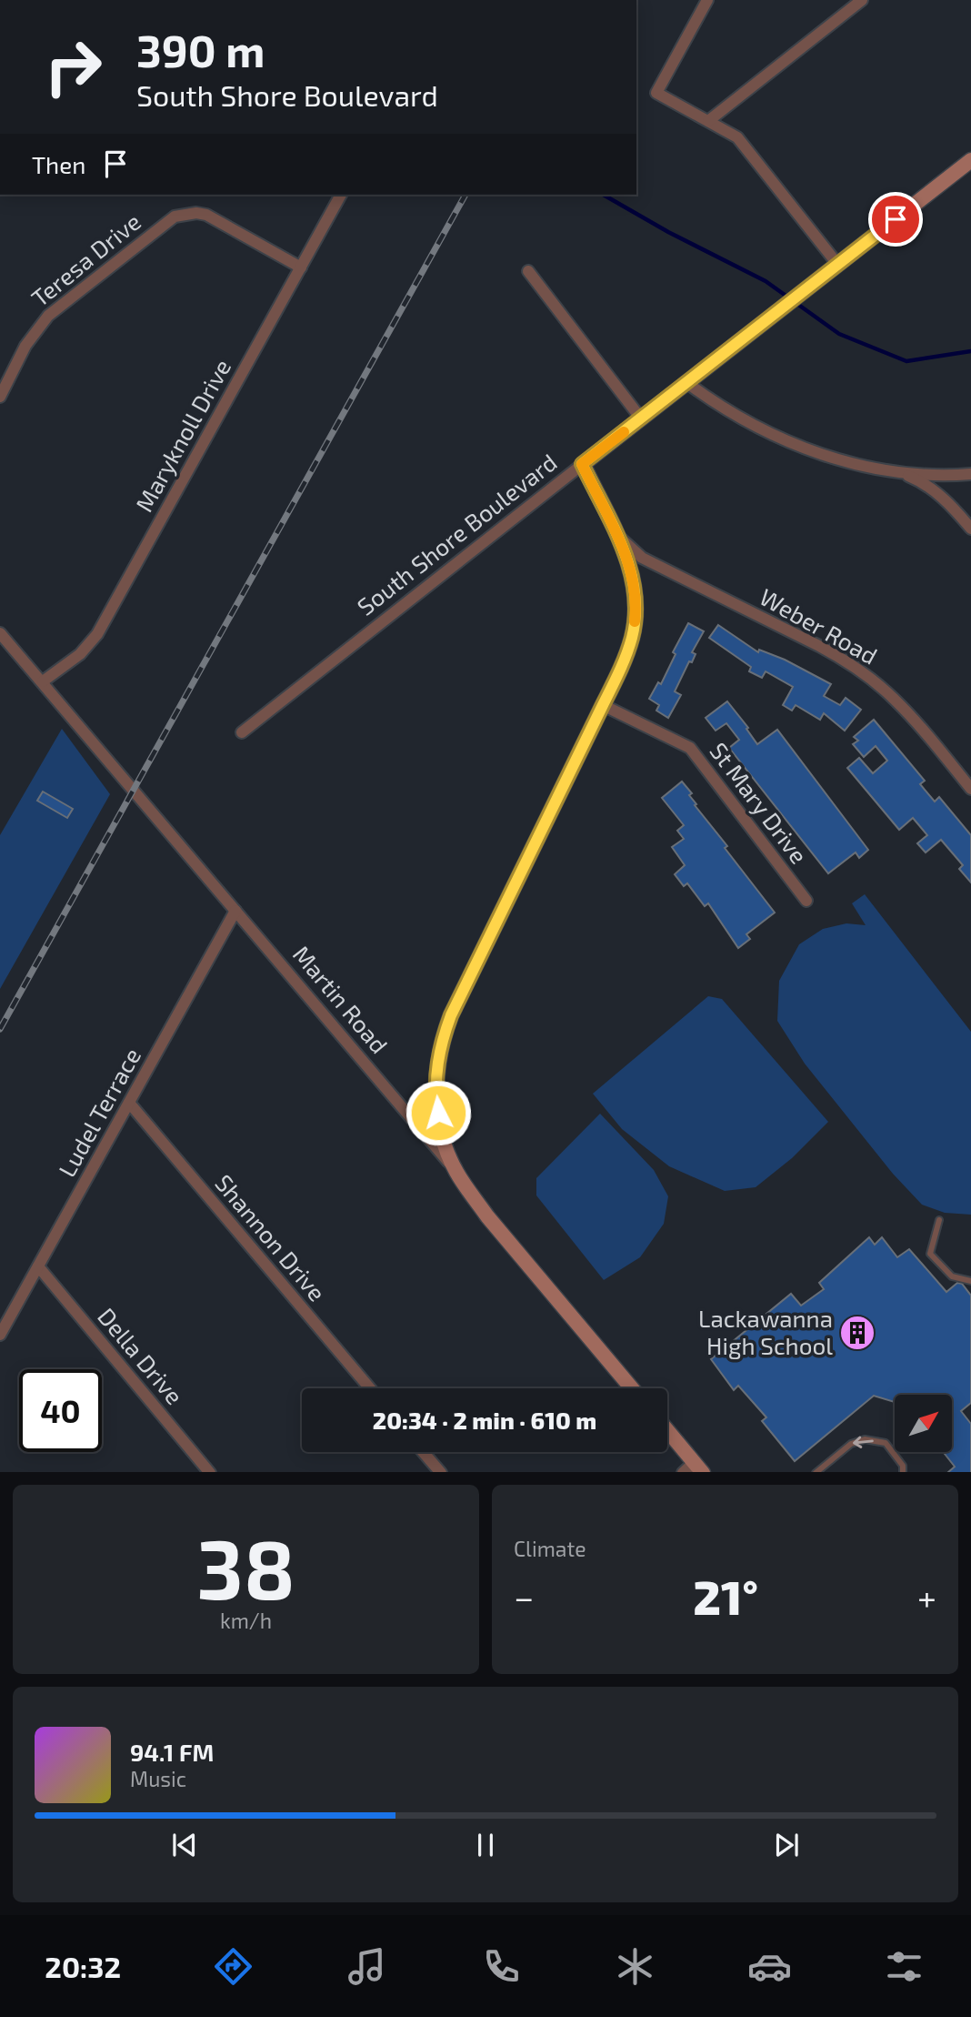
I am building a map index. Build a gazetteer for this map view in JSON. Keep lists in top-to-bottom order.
{
  "streets": {
    "street": [
      "Teresa Drive",
      "Maryknoll Drive",
      "South Shore Boulevard",
      "Weber Road",
      "St Mary Drive",
      "Martin Road",
      "Ludel Terrace",
      "Shannon Drive",
      "Della Drive"
    ]
  },
  "crossings": [
    ["Teresa Drive", "Maryknoll Drive"],
    ["Maryknoll Drive", "Martin Road"],
    ["Martin Road", "Ludel Terrace"],
    ["Ludel Terrace", "Shannon Drive"],
    ["Ludel Terrace", "Della Drive"]
  ],
  "places": {
    "building": ["Lackawanna High School"]
  },
  "north": "top right",
  "page": {
    "turn": ["390 m", "South Shore Boulevard"],
    "then": "Then",
    "limit": "40",
    "trip": "20:34 · 2 min · 610 m",
    "tile": [
      ["38", "km/h"],
      "Climate"
    ],
    "heat": ["−", "21°", "+"],
    "song": ["94.1 FM", "Music"],
    "tabs": "20:32"
  }
}
